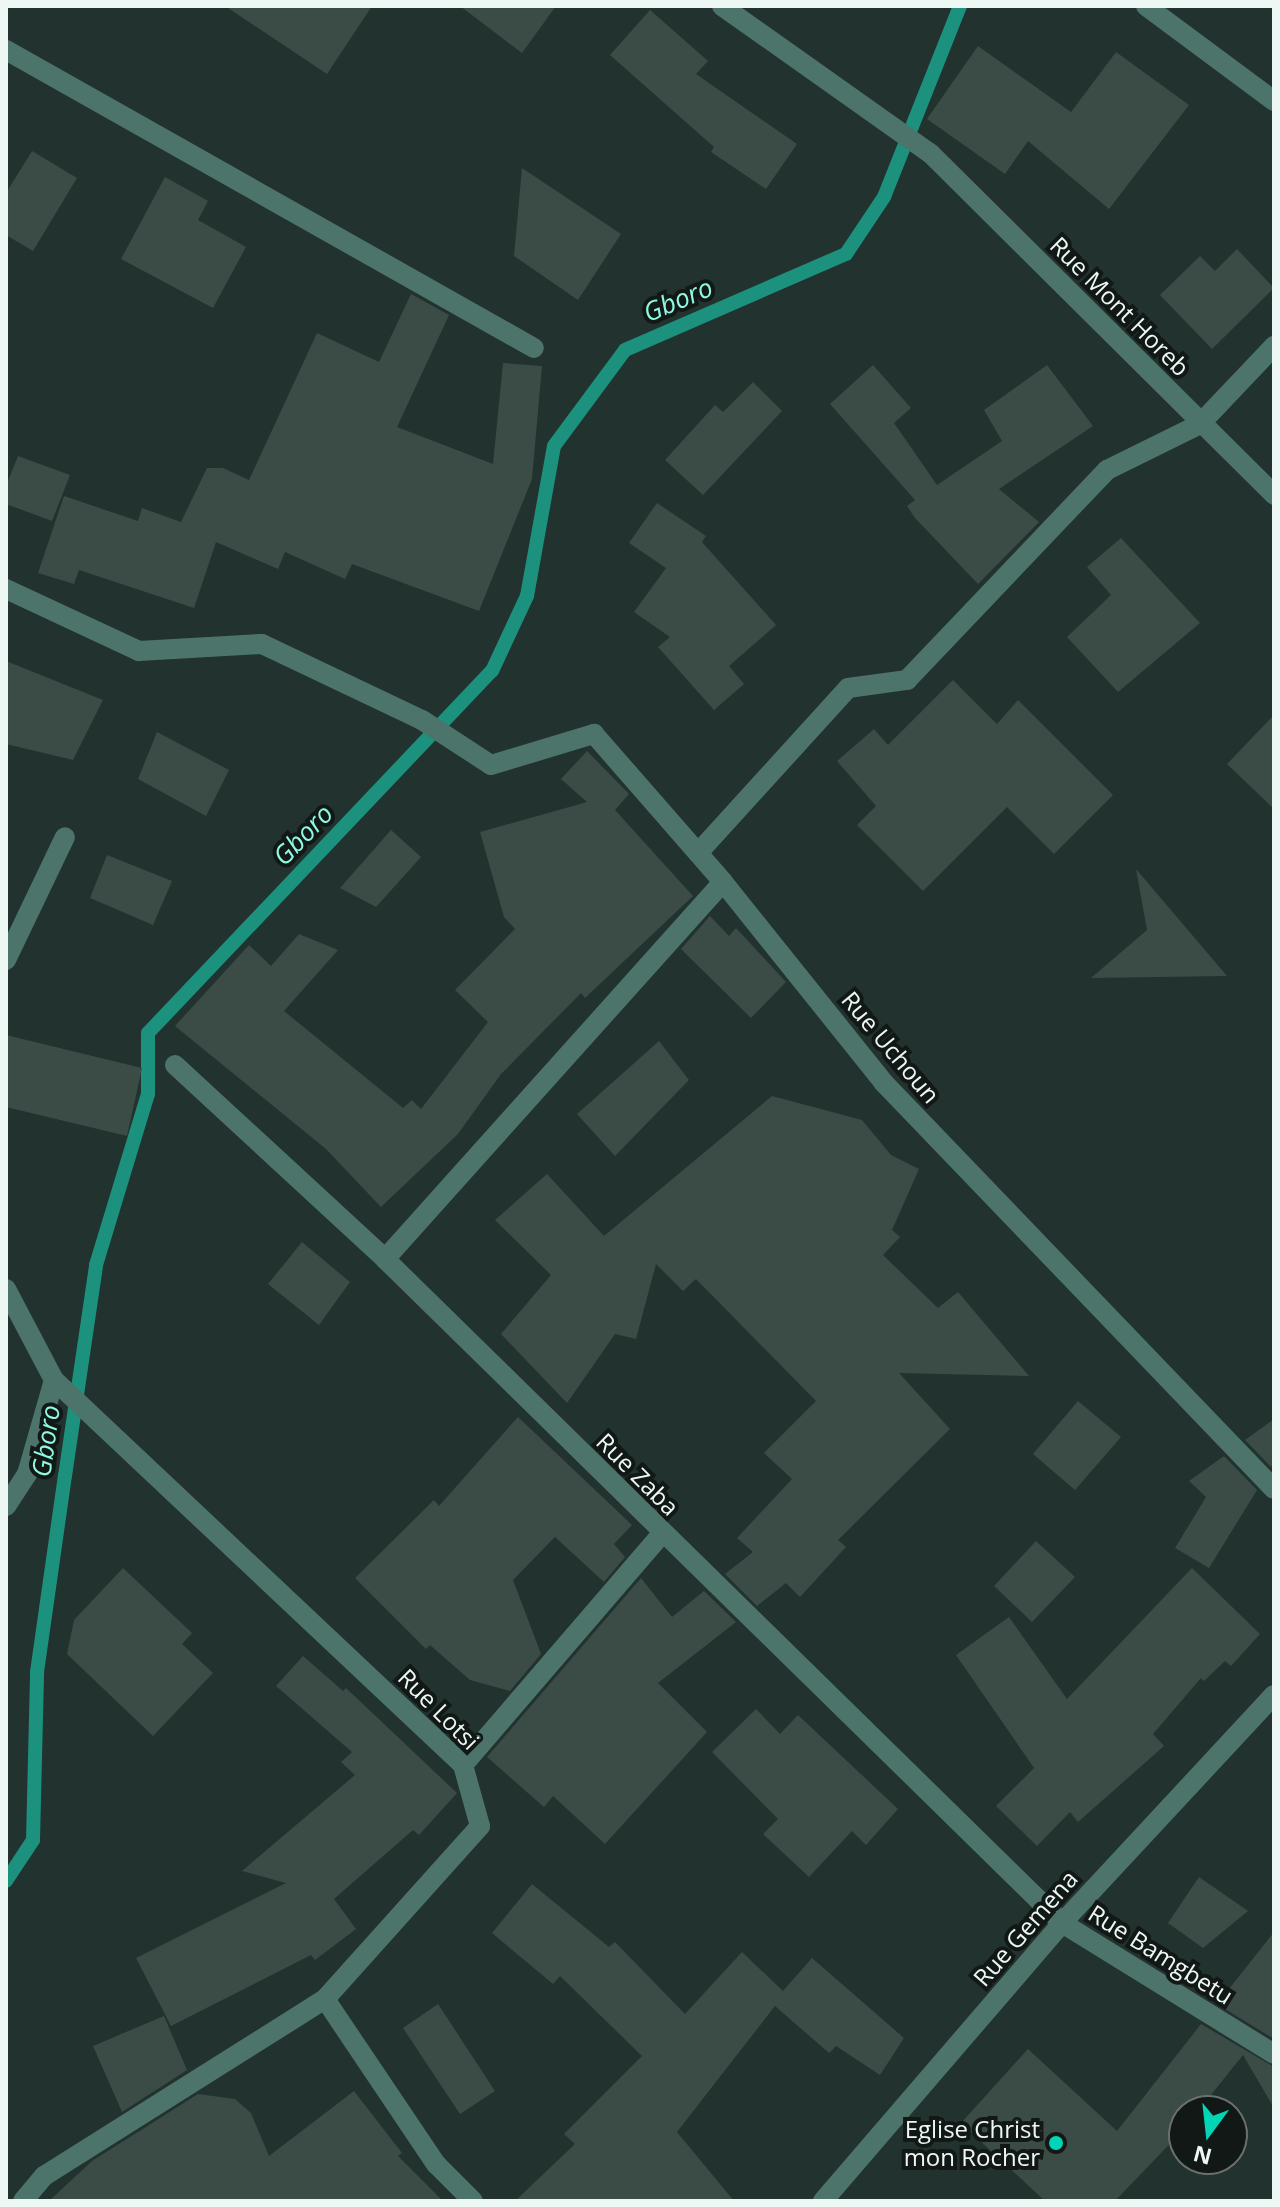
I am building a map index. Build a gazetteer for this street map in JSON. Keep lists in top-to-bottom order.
{
  "streets": {
    "street": [
      "Rue Mont Horeb",
      "Rue Uchoun",
      "Rue Zaba",
      "Rue Lotsi",
      "Rue Gemena",
      "Rue Bamgbetu"
    ]
  },
  "crossings": [
    ["Rue Zaba", "Rue Gemena"],
    ["Rue Zaba", "Rue Bamgbetu"],
    ["Rue Gemena", "Rue Bamgbetu"]
  ],
  "water": ["Gboro"],
  "places": ["Eglise Christ mon Rocher"],
  "north": "bottom"
}
